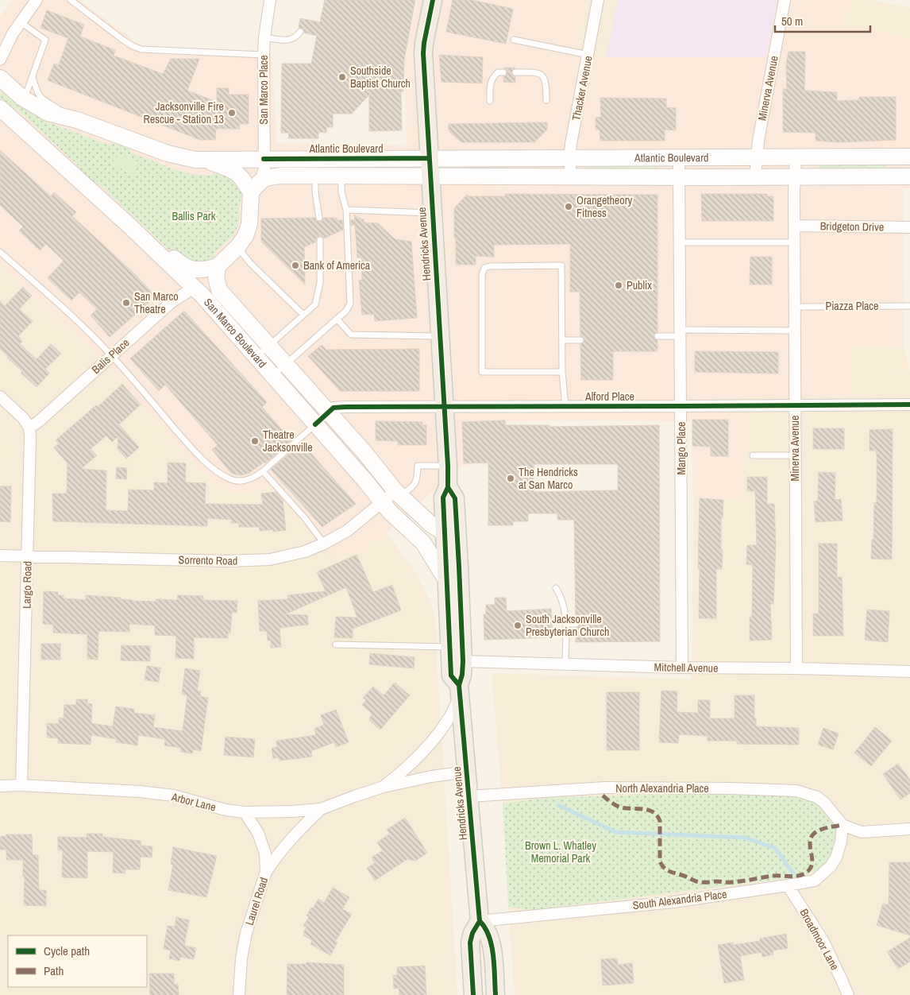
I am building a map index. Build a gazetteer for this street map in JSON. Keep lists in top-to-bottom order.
{
  "streets": {
    "main road": ["Atlantic Boulevard", "Hendricks Avenue", "San Marco Boulevard"],
    "street": [
      "Thacker Avenue",
      "Minerva Avenue",
      "San Marco Place",
      "Bridgeton Drive",
      "Balis Place",
      "Alford Place",
      "Mango Place",
      "Sorrento Road",
      "Largo Road",
      "Mitchell Avenue",
      "North Alexandria Place",
      "Arbor Lane",
      "South Alexandria Place",
      "Laurel Road",
      "Broadmoor Lane"
    ],
    "lane": ["Piazza Place"]
  },
  "crossings": [
    ["Thacker Avenue", "Atlantic Boulevard"],
    ["Minerva Avenue", "Atlantic Boulevard"],
    ["Minerva Avenue", "Bridgeton Drive"],
    ["Minerva Avenue", "Piazza Place"],
    ["Minerva Avenue", "Alford Place"],
    ["Minerva Avenue", "Mitchell Avenue"],
    ["San Marco Place", "Atlantic Boulevard"],
    ["Atlantic Boulevard", "Hendricks Avenue"],
    ["Atlantic Boulevard", "Mango Place"],
    ["Hendricks Avenue", "San Marco Boulevard"],
    ["Hendricks Avenue", "Alford Place"],
    ["Hendricks Avenue", "Mitchell Avenue"],
    ["Hendricks Avenue", "North Alexandria Place"],
    ["Hendricks Avenue", "Arbor Lane"],
    ["Hendricks Avenue", "South Alexandria Place"],
    ["San Marco Boulevard", "Balis Place"],
    ["San Marco Boulevard", "Alford Place"],
    ["San Marco Boulevard", "Sorrento Road"],
    ["Balis Place", "Largo Road"],
    ["Alford Place", "Mango Place"],
    ["Mango Place", "Mitchell Avenue"],
    ["Sorrento Road", "Largo Road"],
    ["Largo Road", "Arbor Lane"],
    ["North Alexandria Place", "South Alexandria Place"],
    ["Arbor Lane", "Laurel Road"],
    ["South Alexandria Place", "Broadmoor Lane"]
  ],
  "parks": ["Ballis Park", "Brown L. Whatley Memorial Park"],
  "places": [
    "Southside Baptist Church",
    "Jacksonville Fire Rescue - Station 13",
    "Orangetheory Fitness",
    "Bank of America",
    "Publix",
    "San Marco Theatre",
    "Theatre Jacksonville",
    "The Hendricks at San Marco",
    "South Jacksonville Presbyterian Church"
  ],
  "legend": ["Cycle path", "Path"],
  "scale_bar": "50 m"
}
